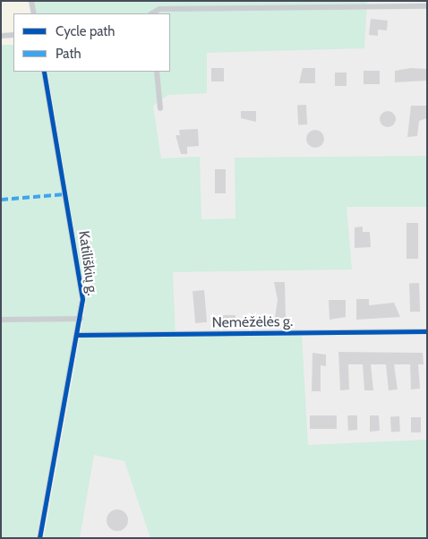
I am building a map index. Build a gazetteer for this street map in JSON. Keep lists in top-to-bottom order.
{
  "streets": {
    "street": ["Katiliškių g.", "Nemėžėlės g."]
  },
  "crossings": [
    ["Katiliškių g.", "Nemėžėlės g."]
  ],
  "legend": ["Cycle path", "Path"]
}
